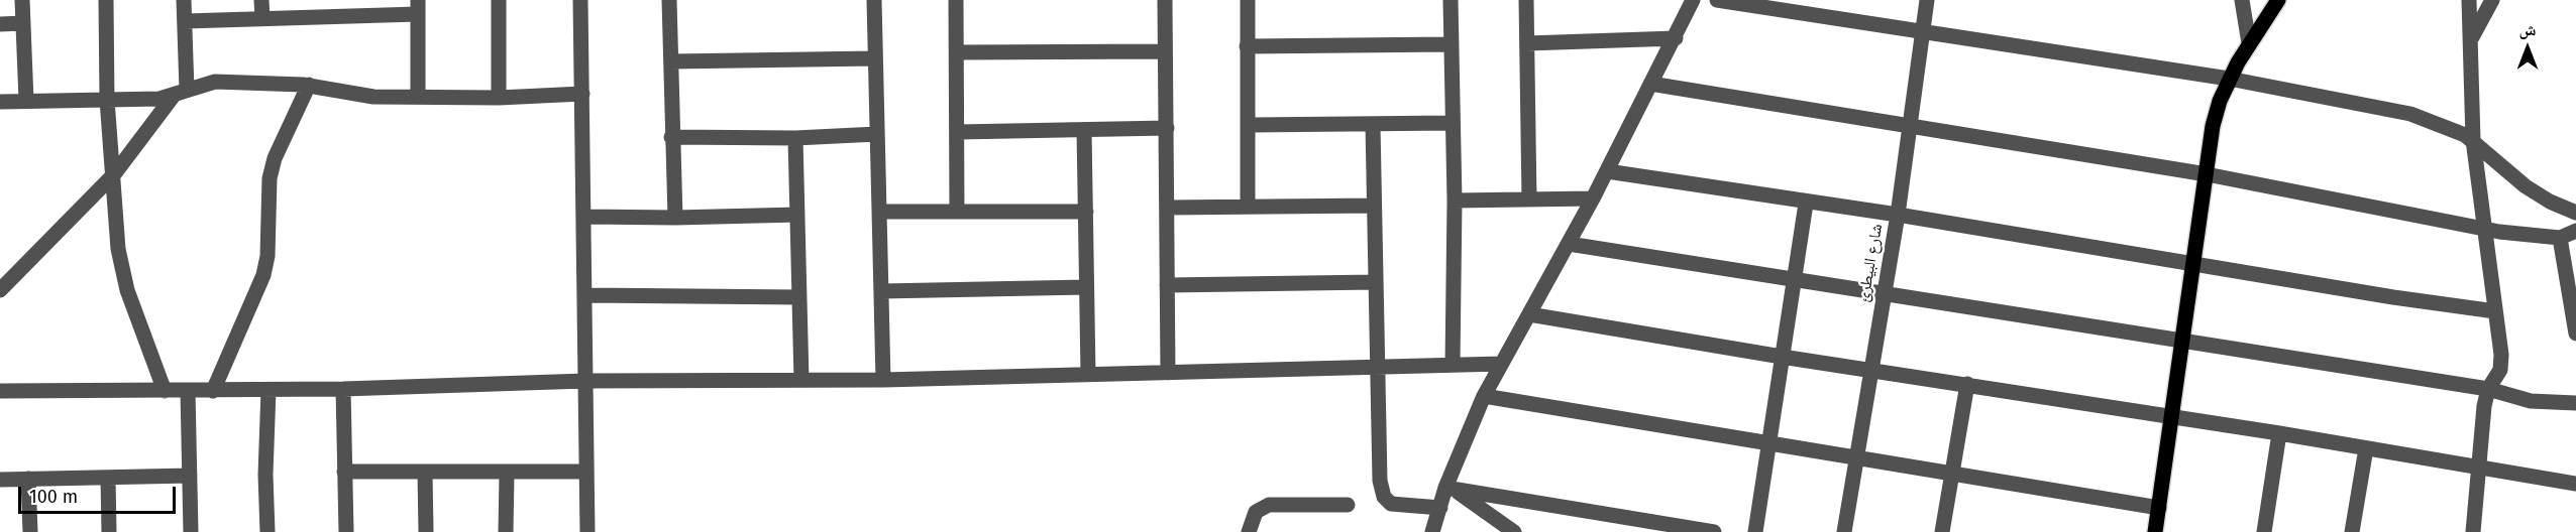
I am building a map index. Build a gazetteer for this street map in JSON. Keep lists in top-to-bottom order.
{
  "streets": {
    "street": ["شارع البيطرئ"]
  },
  "scale_bar": "100 m",
  "north": "top"
}
